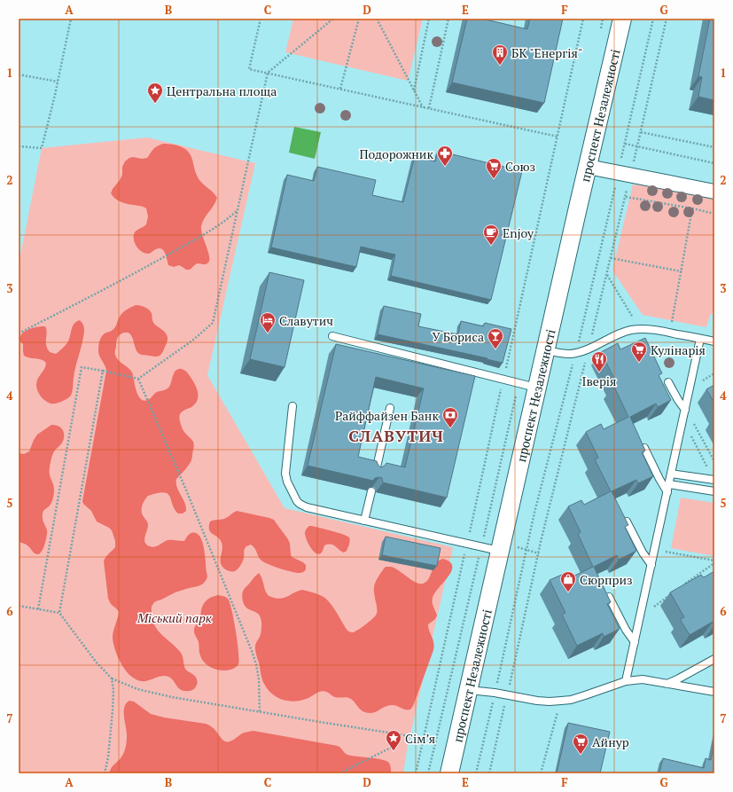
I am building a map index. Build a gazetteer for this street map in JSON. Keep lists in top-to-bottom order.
{
  "streets": {
    "street": ["проспект Незалежності"]
  },
  "districts": ["СЛАВУТИЧ"],
  "parks": ["Міський парк"],
  "places": {
    "building": ["БК \"Енергія\""],
    "place": ["Центральна площа", "Сім’я"],
    "pharmacy": ["Подорожник"],
    "supermarket": ["Союз", "Кулінарія", "Айнур"],
    "cafe": ["Enjoy"],
    "hotel": ["Славутич"],
    "bar": ["У Бориса"],
    "restaurant": ["Іверія"],
    "bank": ["Райффайзен Банк"],
    "shop": ["Сюрприз"]
  },
  "grid": {
    "columns": [
      "A",
      "B",
      "C",
      "D",
      "E",
      "F",
      "G"
    ],
    "rows": [
      "1",
      "2",
      "3",
      "4",
      "5",
      "6",
      "7"
    ]
  }
}
